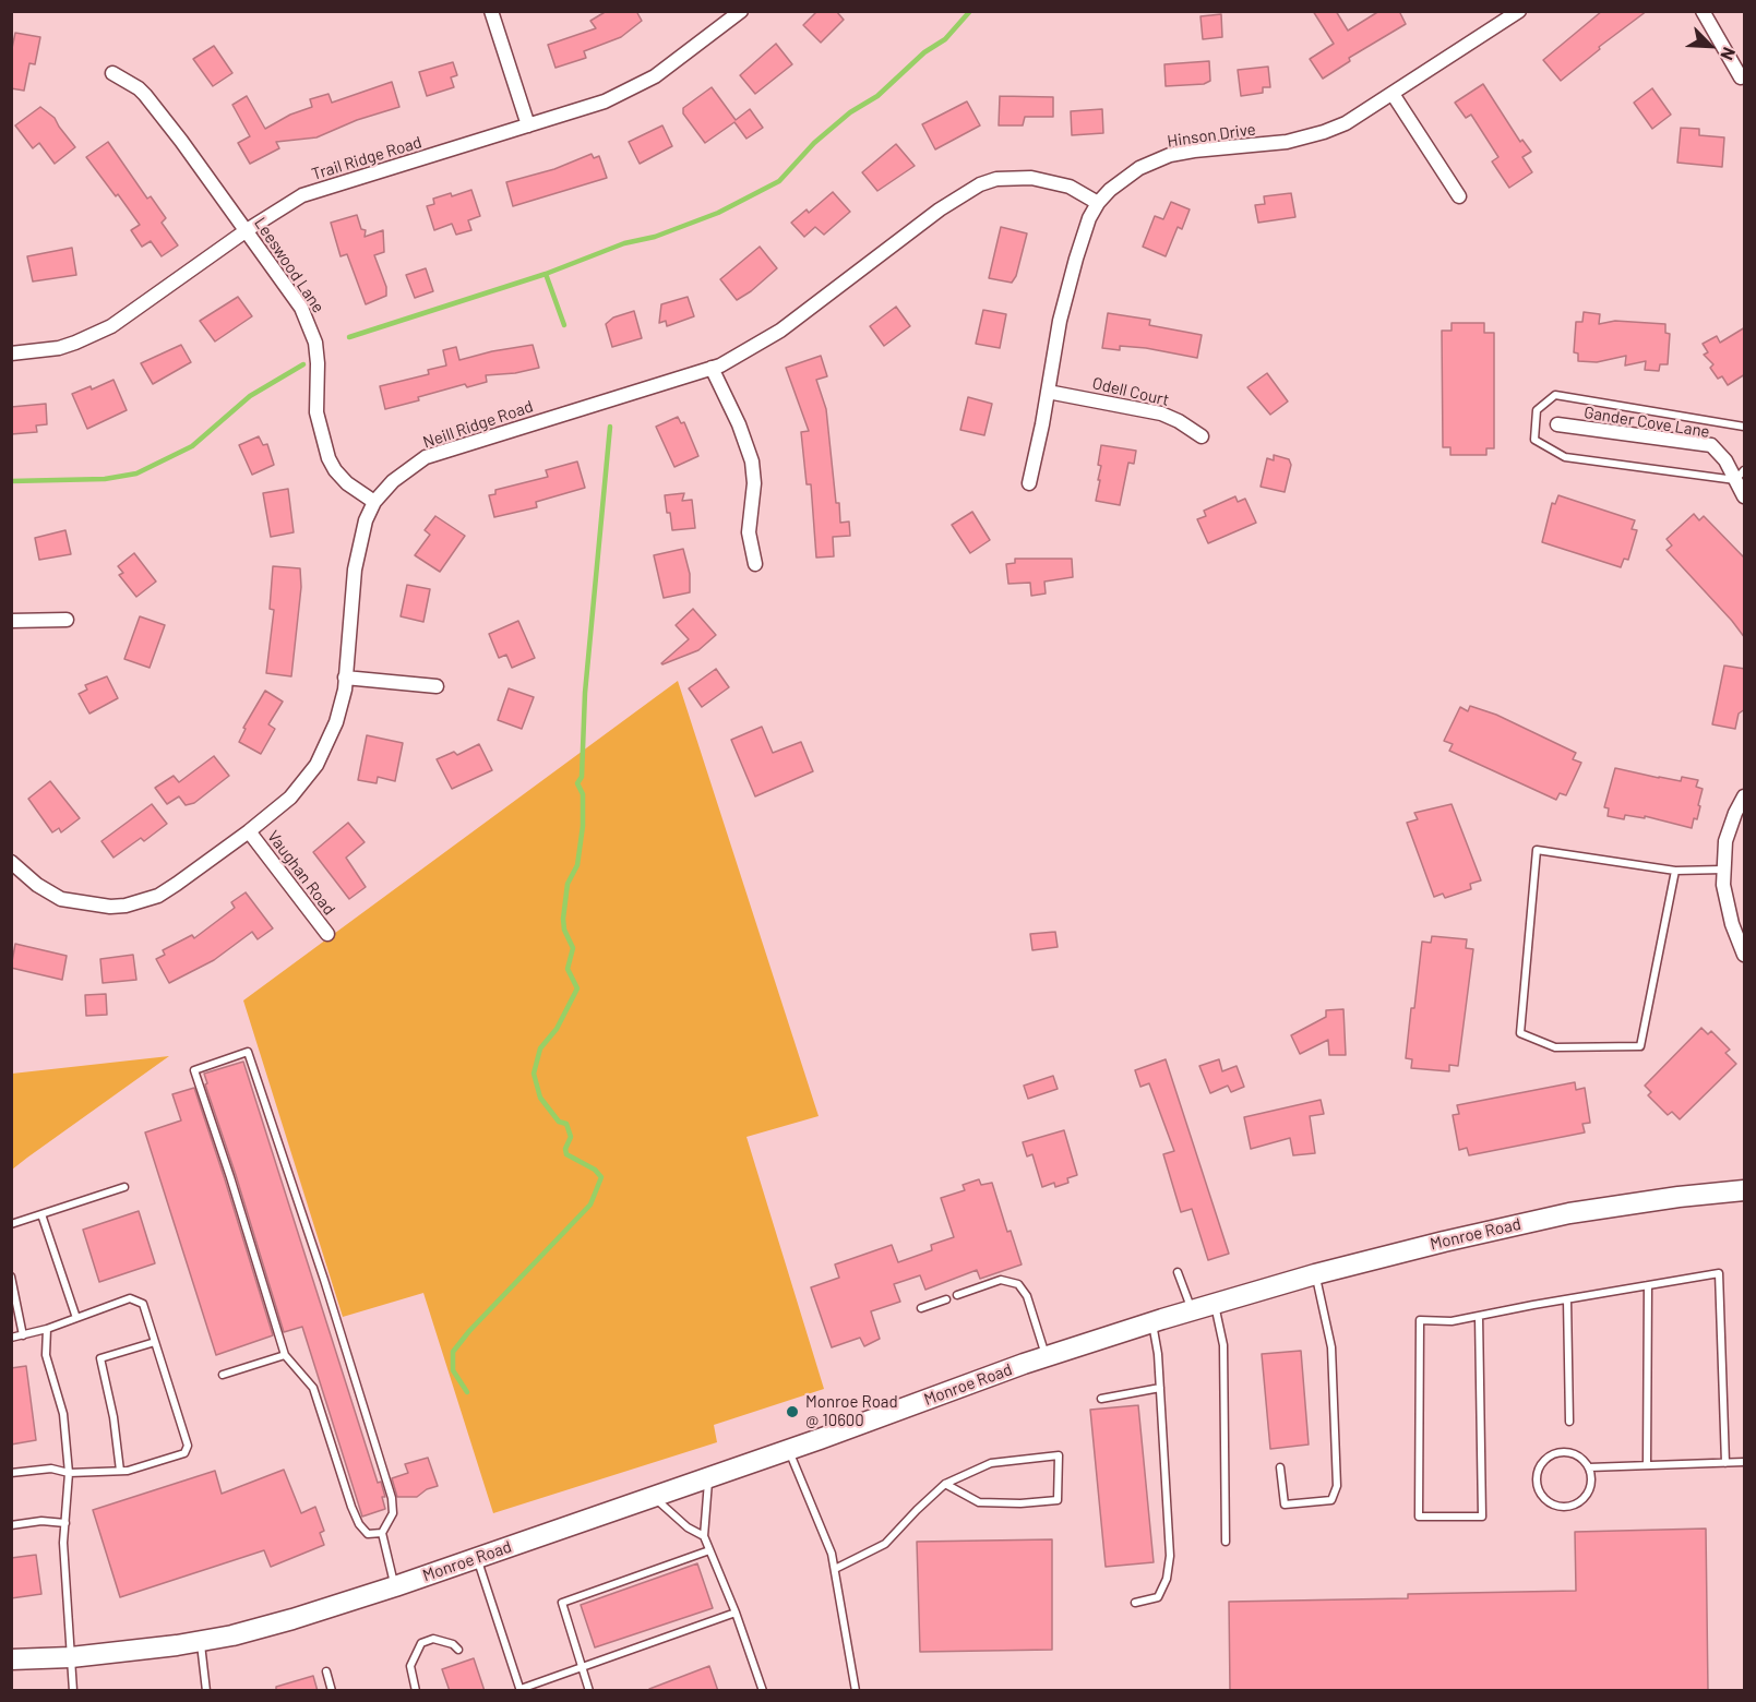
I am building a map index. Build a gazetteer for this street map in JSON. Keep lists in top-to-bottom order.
{
  "streets": {
    "main road": ["Monroe Road"],
    "street": [
      "Hinson Drive",
      "Trail Ridge Road",
      "Leeswood Lane",
      "Odell Court",
      "Gander Cove Lane",
      "Neill Ridge Road",
      "Vaughan Road"
    ]
  },
  "crossings": [
    ["Hinson Drive", "Odell Court"],
    ["Hinson Drive", "Neill Ridge Road"],
    ["Trail Ridge Road", "Leeswood Lane"],
    ["Leeswood Lane", "Neill Ridge Road"],
    ["Neill Ridge Road", "Vaughan Road"]
  ],
  "places": ["Monroe Road @ 10600"],
  "north": "bottom right"
}
